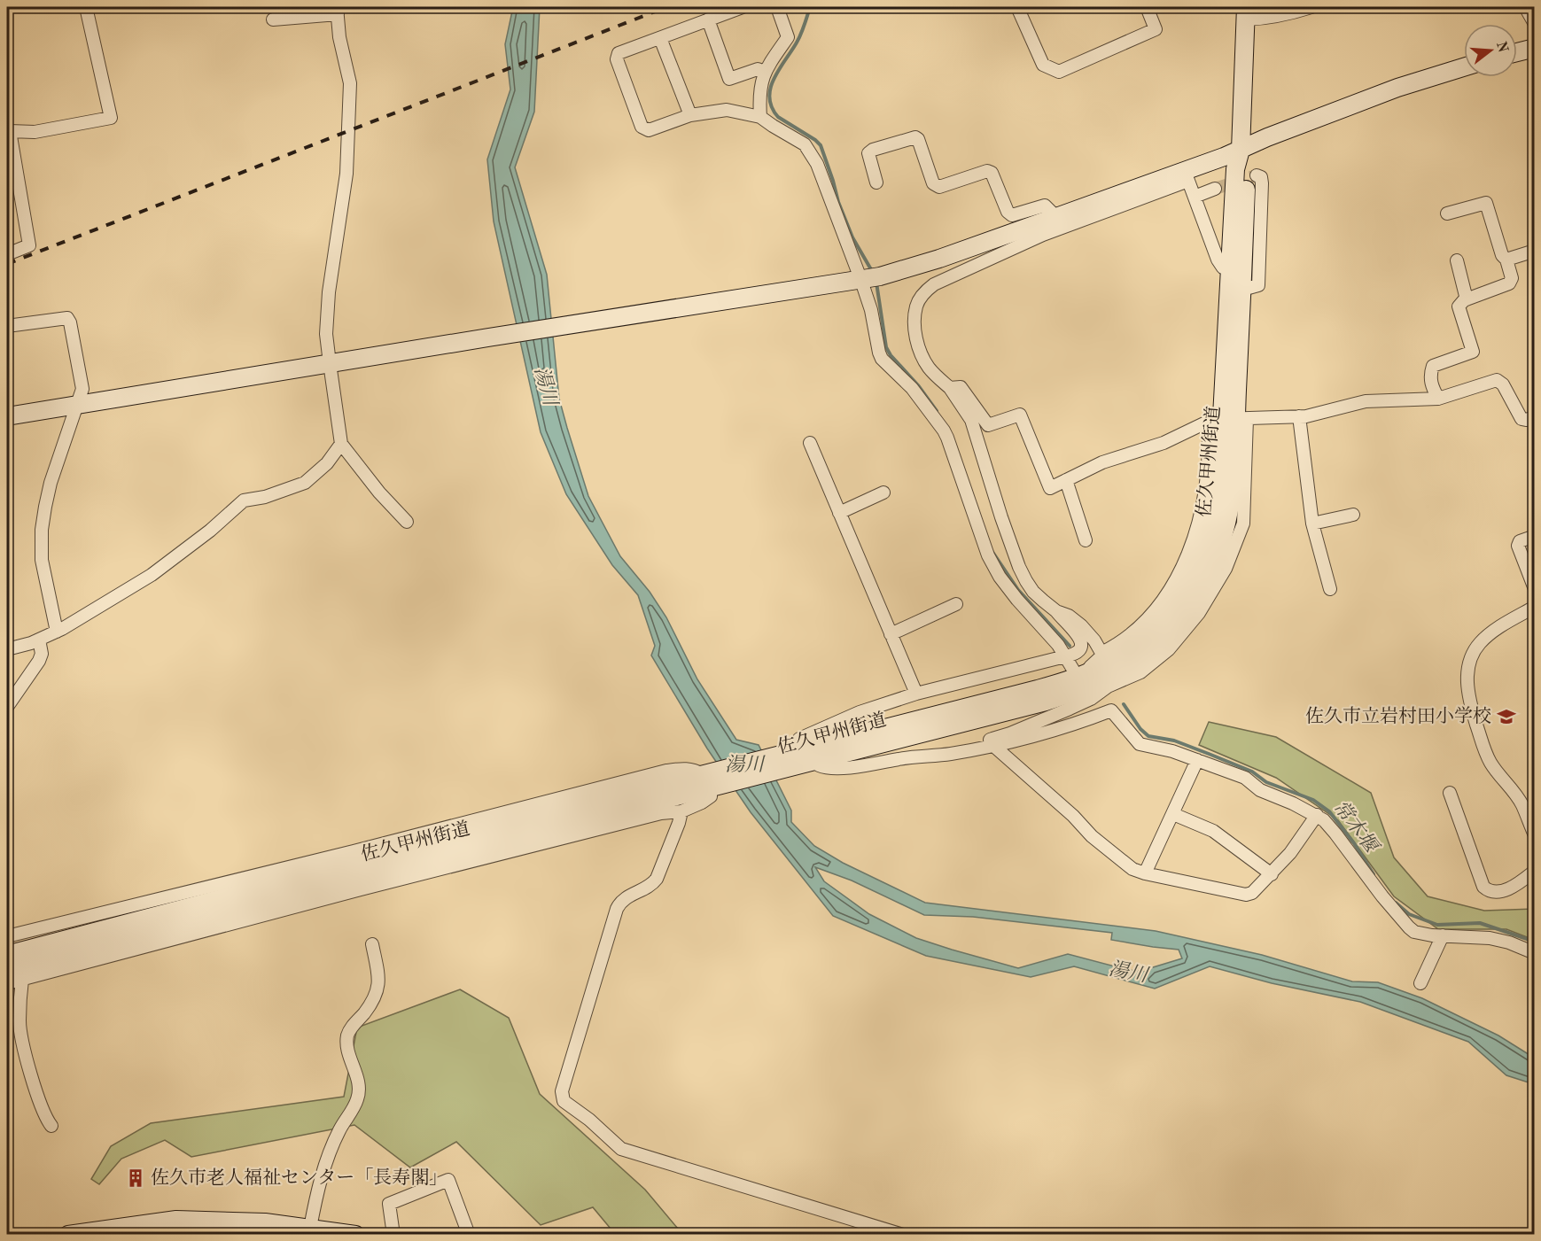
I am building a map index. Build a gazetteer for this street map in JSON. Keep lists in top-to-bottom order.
{
  "streets": {
    "main road": ["佐久甲州街道"]
  },
  "water": ["湯川", "常木堰"],
  "places": {
    "school or university": ["佐久市立岩村田小学校"],
    "building": ["佐久市老人福祉センター「長寿閣」"]
  },
  "north": "right"
}
